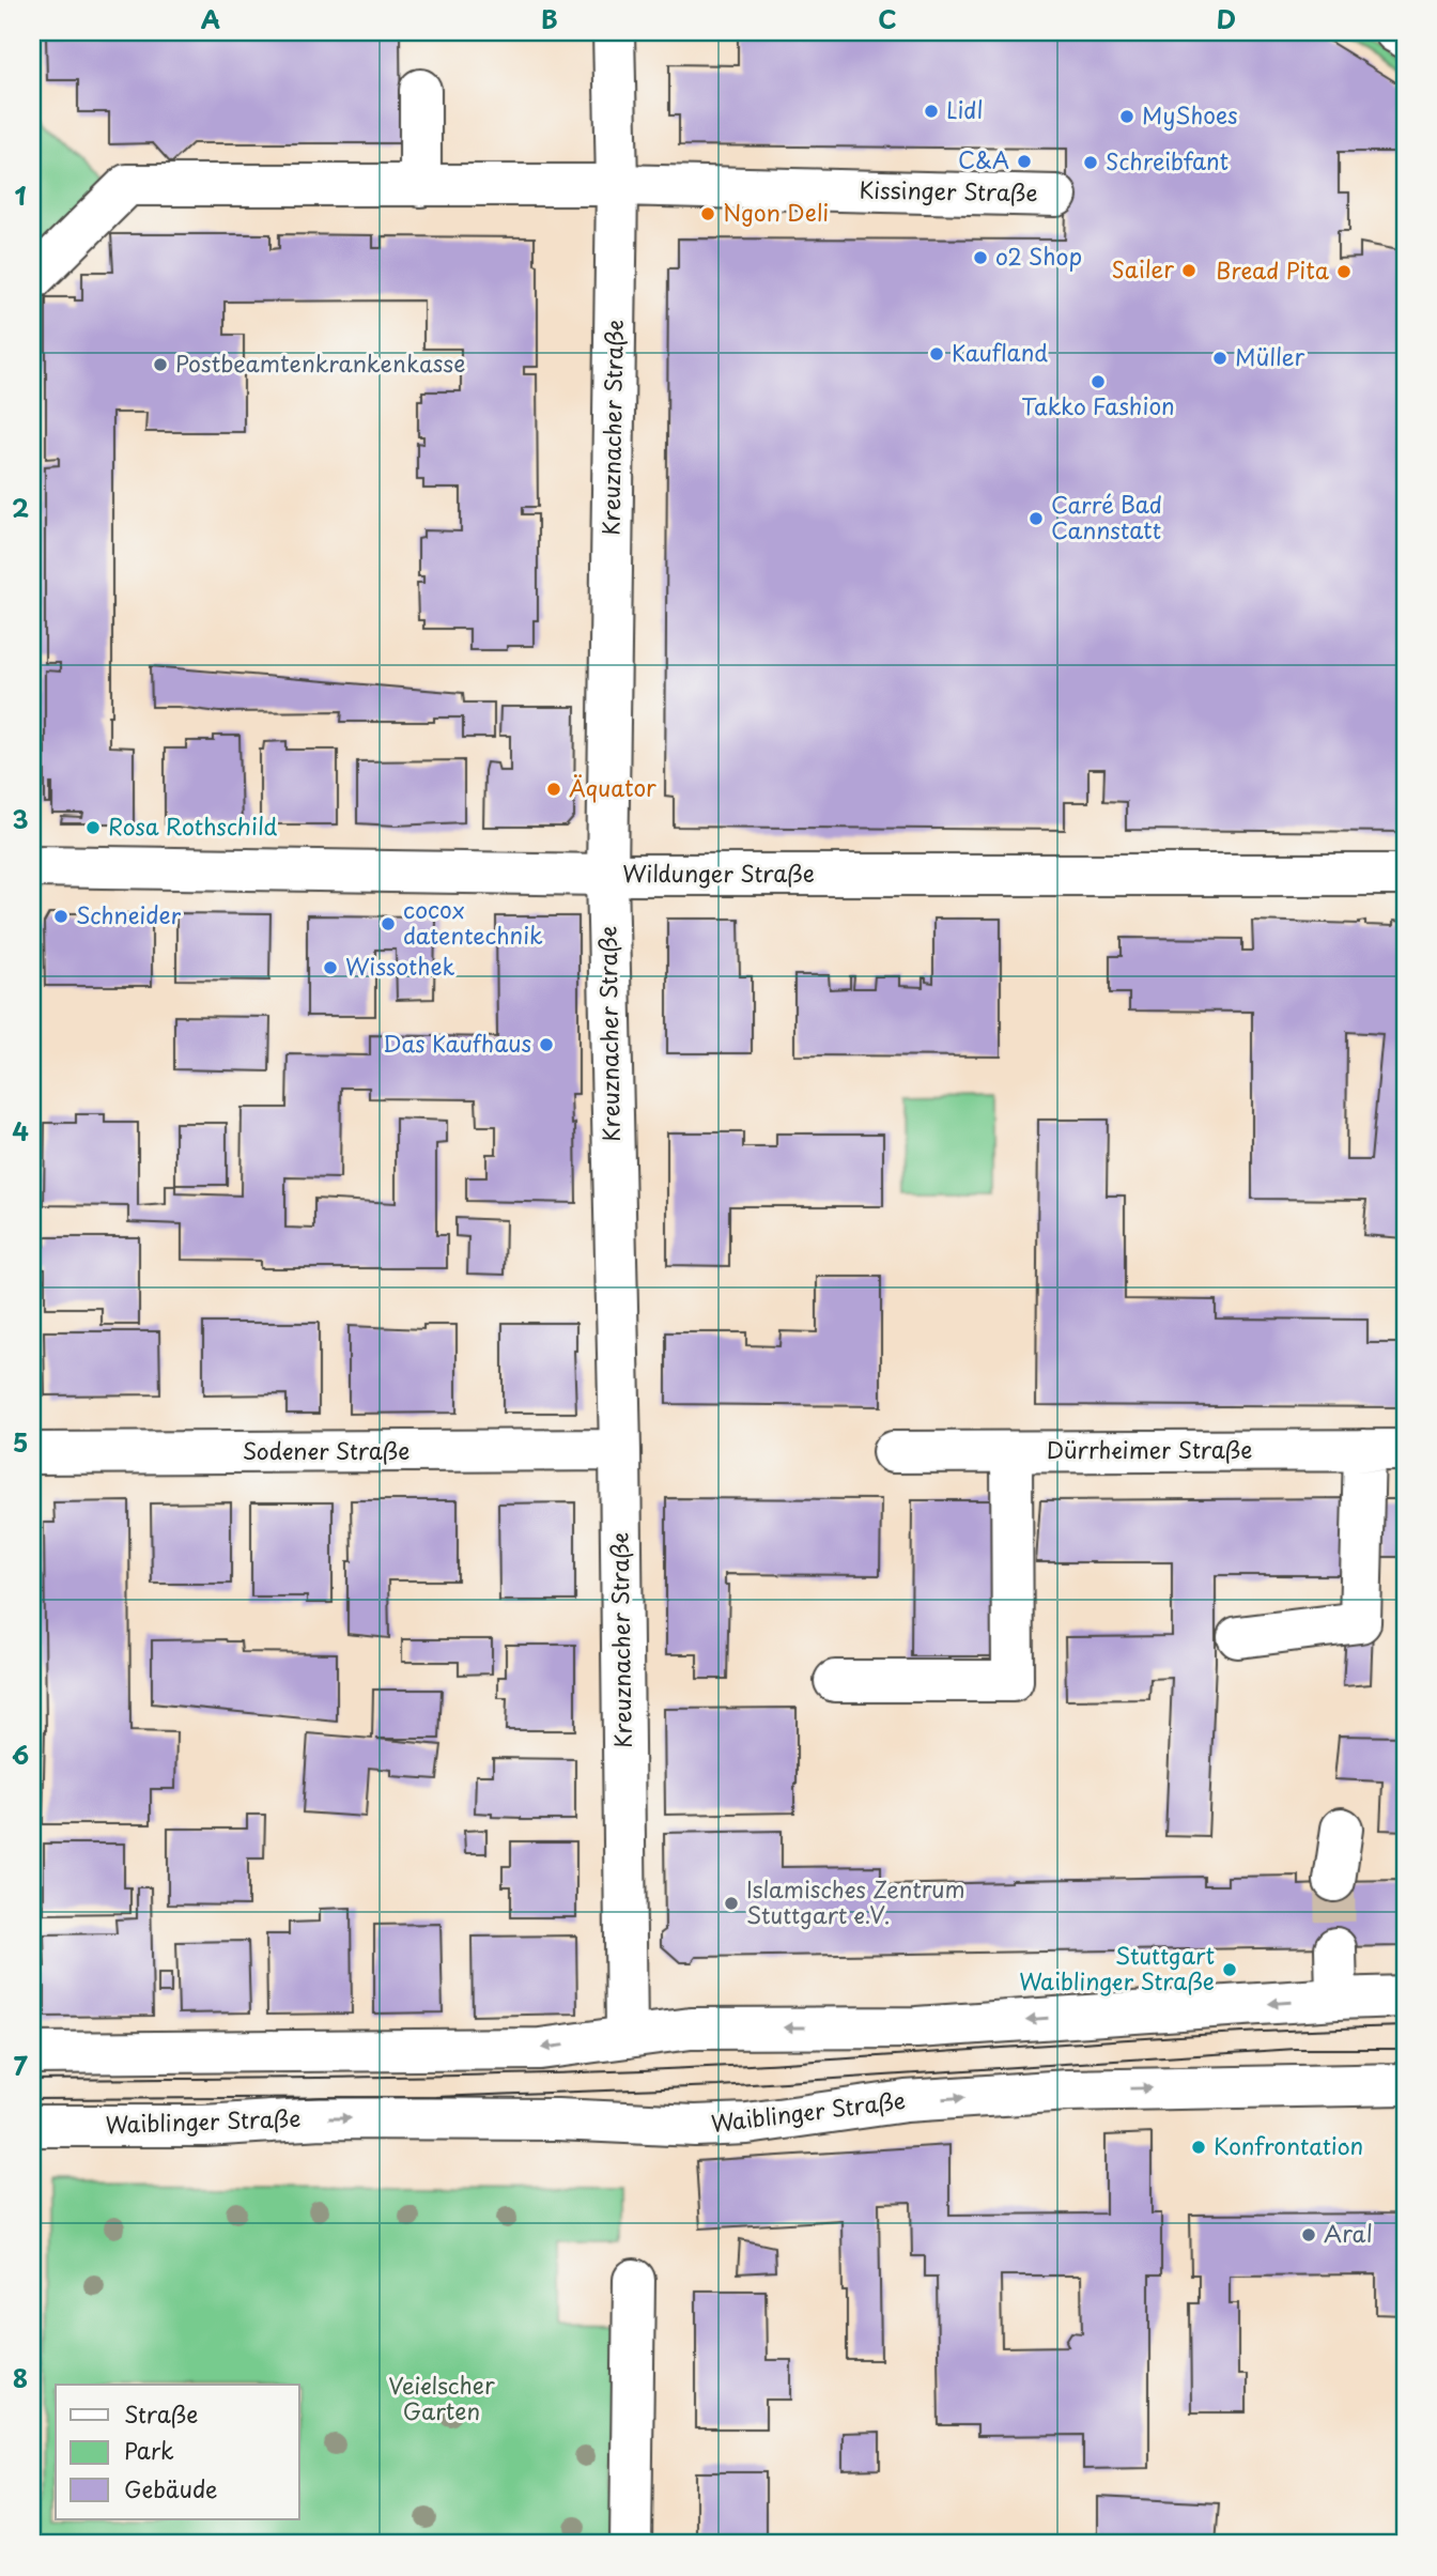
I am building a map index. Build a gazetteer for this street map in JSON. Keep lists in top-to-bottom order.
{
  "streets": {
    "street": [
      "Kissinger Straße",
      "Kreuznacher Straße",
      "Wildunger Straße",
      "Dürrheimer Straße",
      "Sodener Straße",
      "Waiblinger Straße"
    ]
  },
  "crossings": [
    ["Kissinger Straße", "Kreuznacher Straße"],
    ["Kreuznacher Straße", "Wildunger Straße"],
    ["Kreuznacher Straße", "Sodener Straße"]
  ],
  "parks": ["Veielscher Garten"],
  "places": [
    "Lidl",
    "MyShoes",
    "C&A",
    "Schreibfant",
    "Ngon Deli",
    "o2 Shop",
    "Sailer",
    "Bread Pita",
    "Kaufland",
    "Müller",
    "Postbeamtenkrankenkasse",
    "Takko Fashion",
    "Carré Bad Cannstatt",
    "Äquator",
    "Rosa Rothschild",
    "Schneider",
    "cocox datentechnik",
    "Wissothek",
    "Das Kaufhaus",
    "Islamisches Zentrum Stuttgart e.V.",
    "Stuttgart Waiblinger Straße",
    "Konfrontation",
    "Aral"
  ],
  "legend": ["Straße", "Park", "Gebäude"],
  "grid": {
    "columns": [
      "A",
      "B",
      "C",
      "D"
    ],
    "rows": [
      "1",
      "2",
      "3",
      "4",
      "5",
      "6",
      "7",
      "8"
    ]
  }
}
